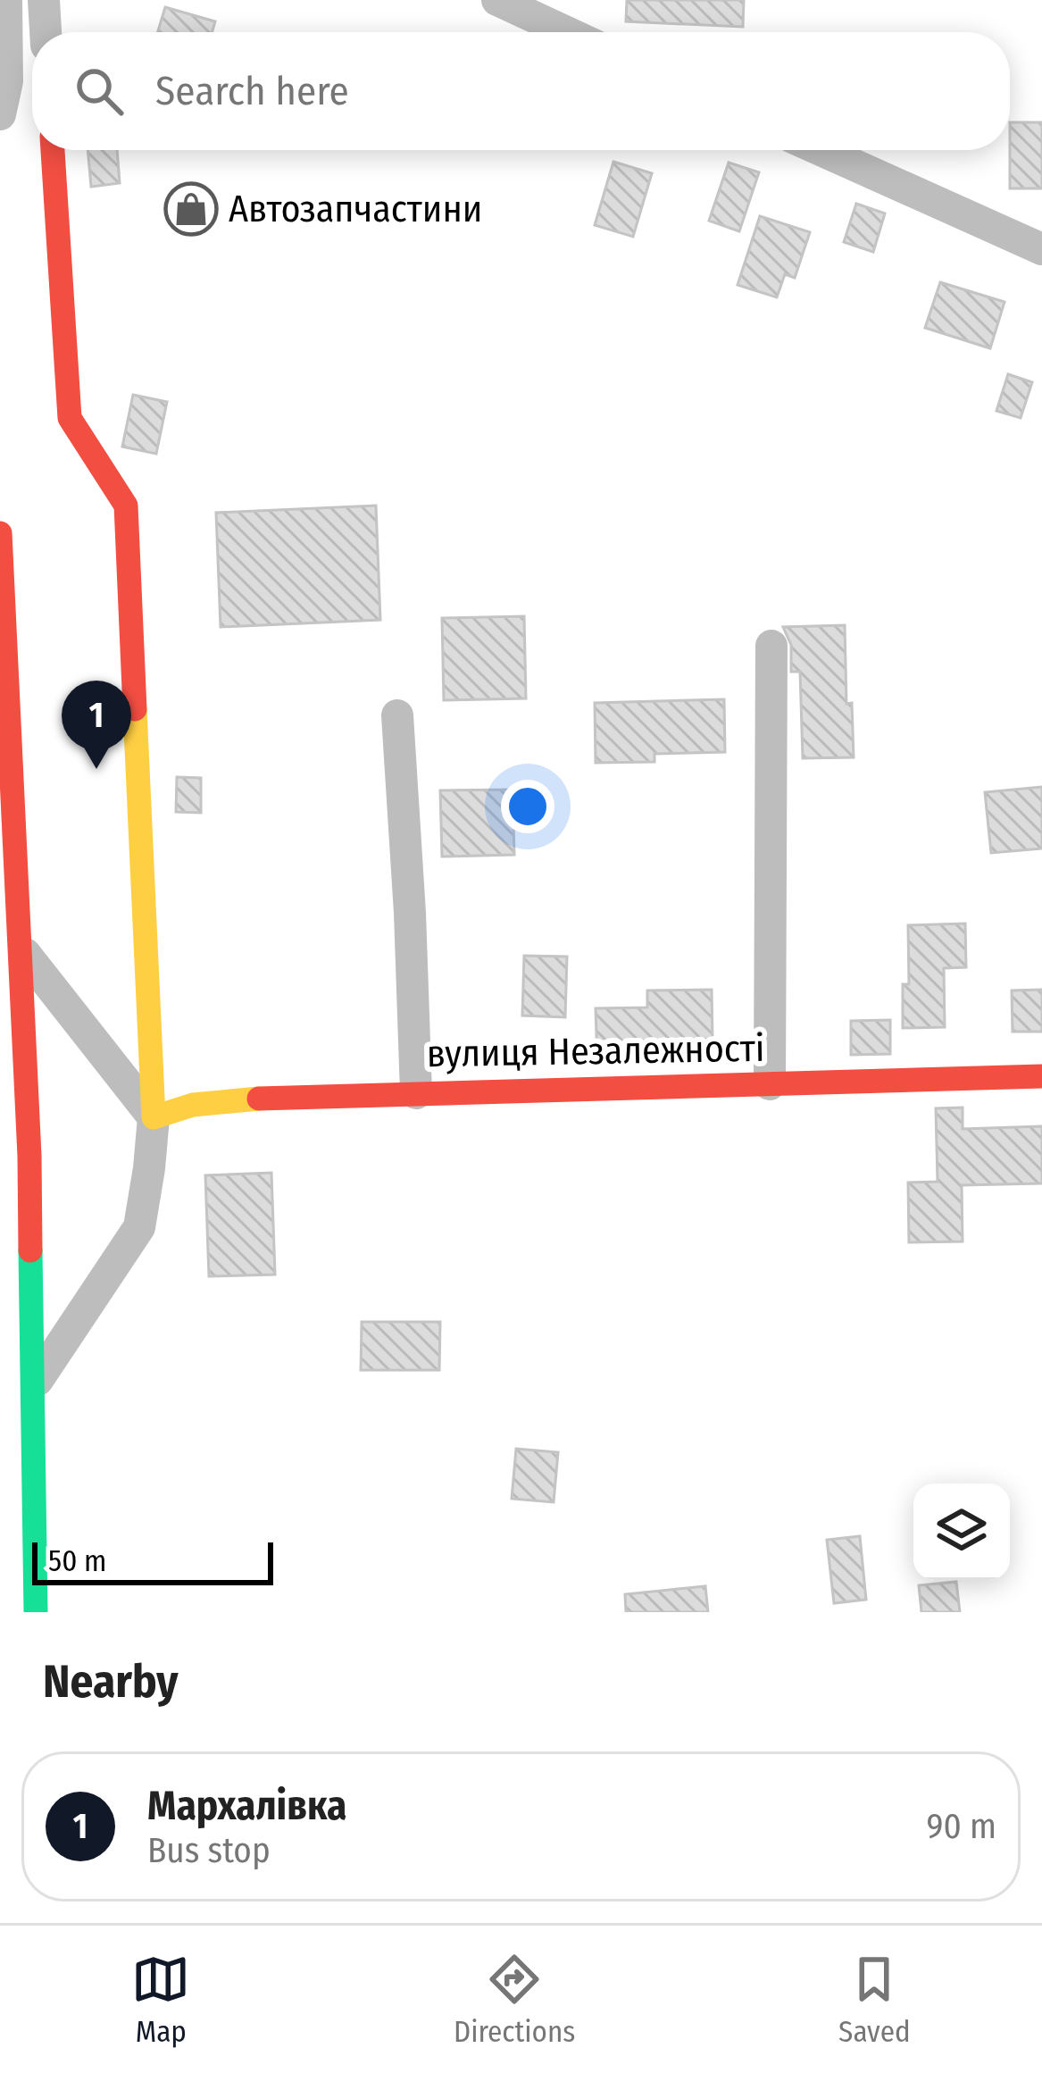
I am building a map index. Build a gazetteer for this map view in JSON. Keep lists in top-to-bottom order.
{
  "streets": {
    "main road": ["вулиця Незалежності"]
  },
  "places": {
    "shop": ["Автозапчастини"]
  },
  "scale_bar": "50 m",
  "page": {
    "search": "Search here",
    "pins": "1",
    "scale": "50 m",
    "heading": "Nearby",
    "list": [
      {
        "mark": "1",
        "name": "Мархалівка",
        "note": "Bus stop",
        "value": "90 m"
      }
    ],
    "nav": ["Map", "Directions", "Saved"]
  }
}
